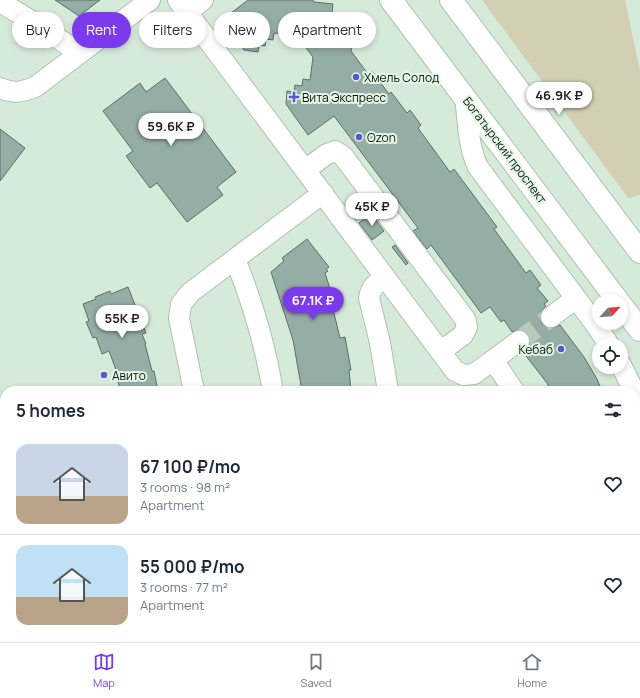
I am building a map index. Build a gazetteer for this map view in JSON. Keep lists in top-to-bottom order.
{
  "streets": {
    "main road": ["Богатырский проспект"]
  },
  "places": {
    "other": [
      "Хмель Солод",
      "Ozon",
      "Кебаб",
      "Авито"
    ],
    "health": ["Вита Экспресс"]
  },
  "north": "top right",
  "page": {
    "chip": [
      "Buy",
      "Rent",
      "Filters",
      "New",
      "Apartment"
    ],
    "price": [
      "46.9K ₽",
      "59.6K ₽",
      "45K ₽",
      "67.1K ₽",
      "55K ₽"
    ],
    "heading": "5 homes",
    "list": [
      {
        "name": "67 100 ₽/mo",
        "note": "3 rooms · 98 m² · Apartment"
      },
      {
        "name": "55 000 ₽/mo",
        "note": "3 rooms · 77 m² · Apartment"
      }
    ],
    "tabs": ["Map", "Saved", "Home"]
  }
}
